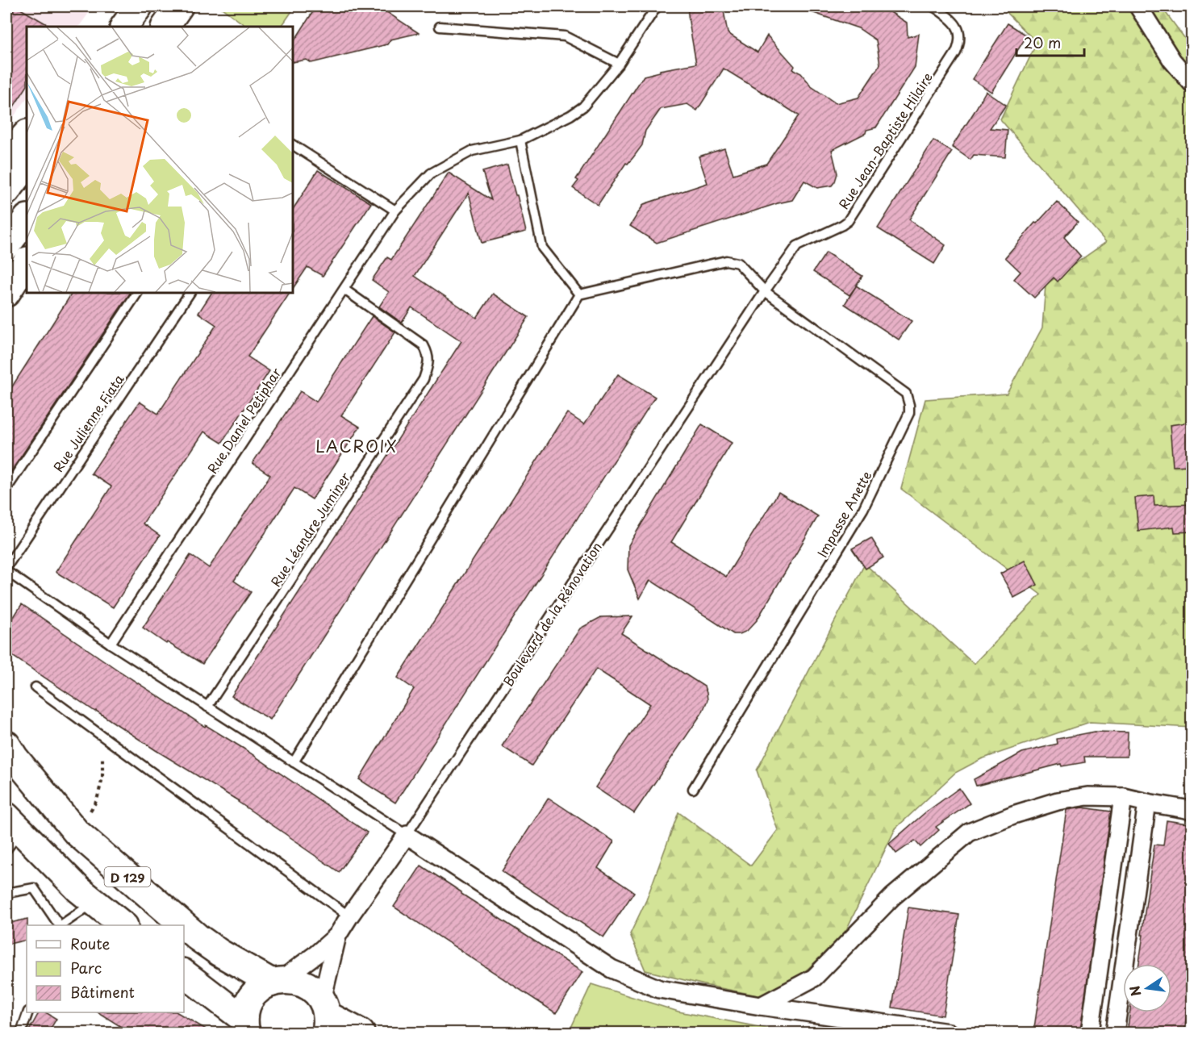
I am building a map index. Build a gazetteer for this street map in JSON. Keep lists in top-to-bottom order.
{
  "streets": {
    "main road": ["D 129"],
    "street": ["Boulevard de la Rénovation"],
    "lane": [
      "Rue Jean-Baptiste Hilaire",
      "Rue Daniel Petiphar",
      "Rue Julienne Fiata",
      "Impasse Anette",
      "Rue Léandre Juminer"
    ]
  },
  "crossings": [
    ["Rue Jean-Baptiste Hilaire", "Impasse Anette"],
    ["Rue Jean-Baptiste Hilaire", "Boulevard de la Rénovation"],
    ["Rue Daniel Petiphar", "Rue Léandre Juminer"],
    ["Impasse Anette", "Boulevard de la Rénovation"],
    ["Boulevard de la Rénovation", "D 129"]
  ],
  "districts": ["LACROIX"],
  "legend": ["Route", "Parc", "Bâtiment"],
  "scale_bar": "20 m",
  "north": "left"
}
